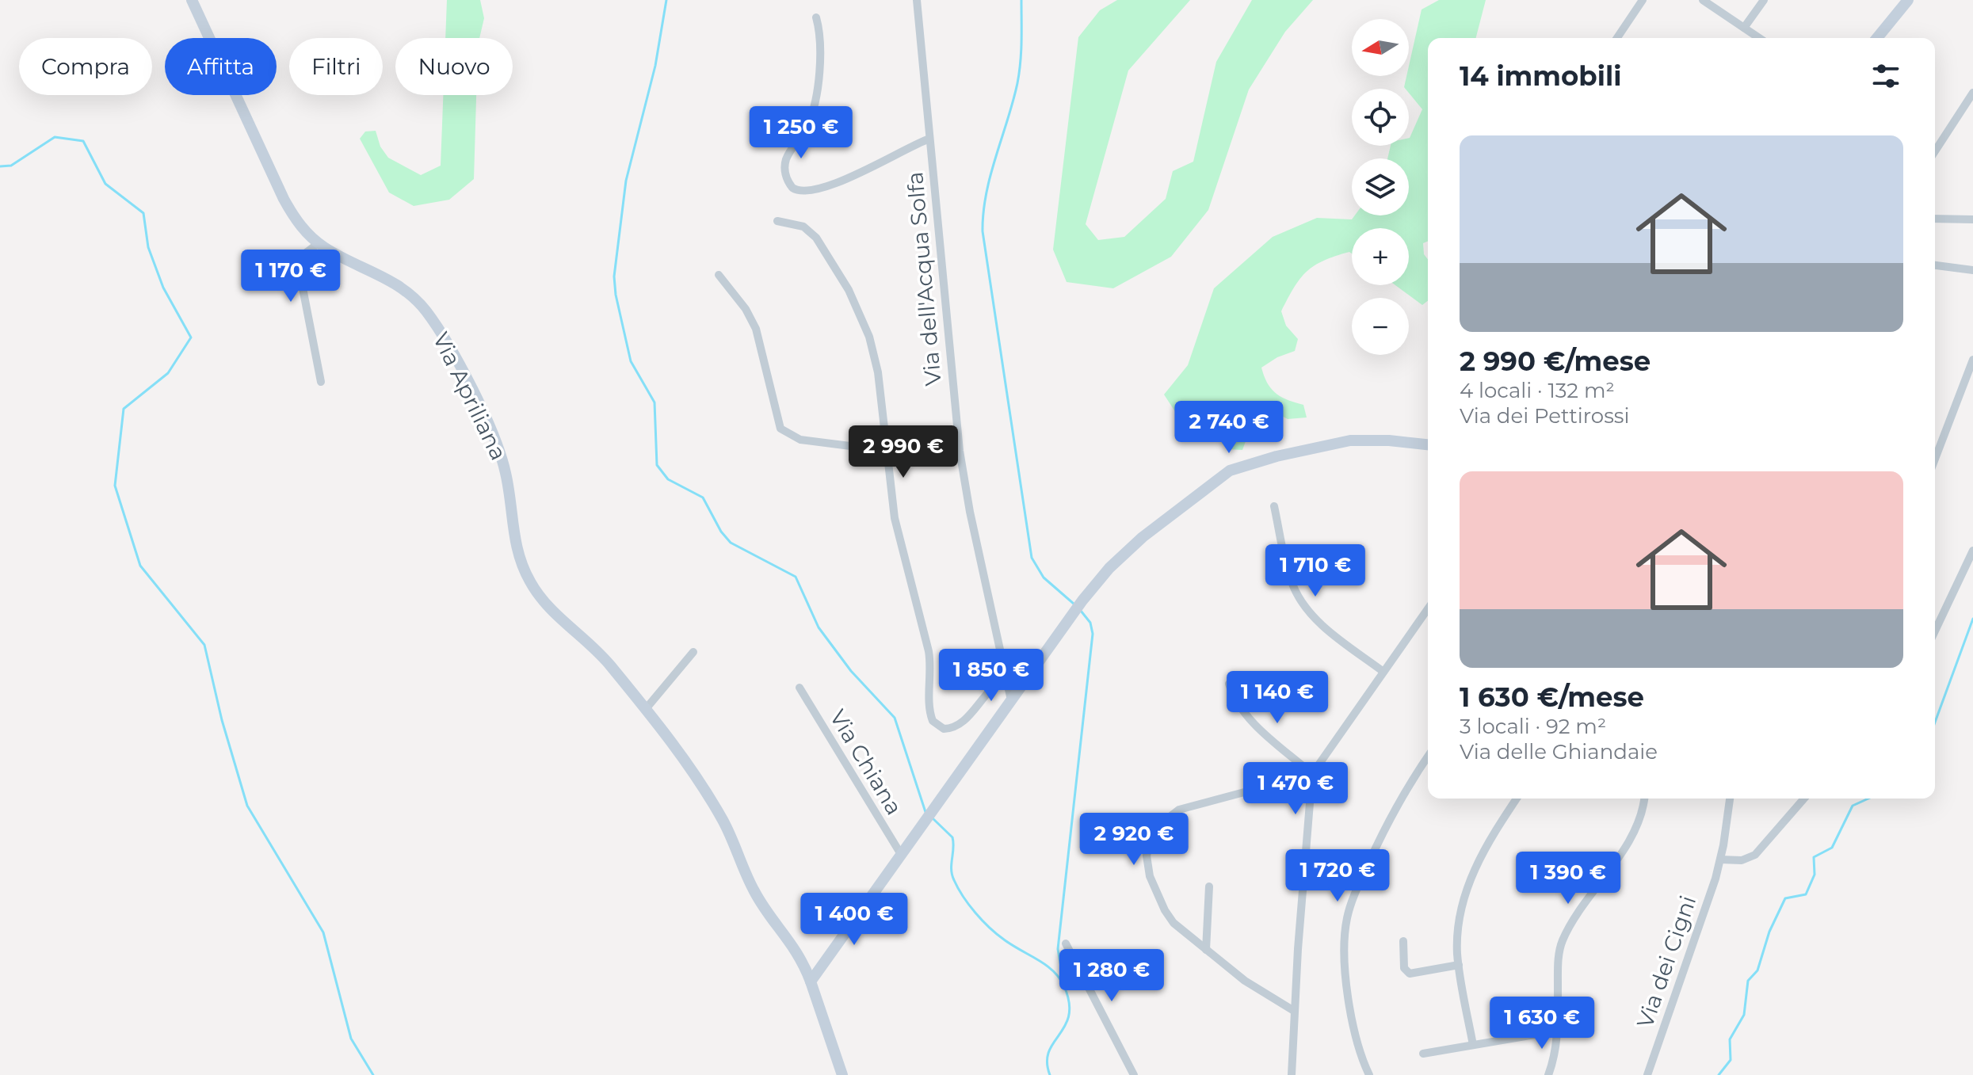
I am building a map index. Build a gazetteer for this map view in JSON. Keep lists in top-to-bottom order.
{
  "streets": {
    "street": [
      "Via dell'Acqua Solfa",
      "Via Apriliana",
      "Via Chiana",
      "Via dei Cigni"
    ]
  },
  "north": "left",
  "page": {
    "map_buttons": ["+", "−"],
    "chip": [
      "Compra",
      "Affitta",
      "Filtri",
      "Nuovo"
    ],
    "heading": "14 immobili",
    "price": [
      "1 250 €",
      "1 170 €",
      "2 740 €",
      "2 990 €",
      "1 710 €",
      "1 850 €",
      "1 140 €",
      "1 470 €",
      "2 920 €",
      "1 720 €",
      "1 390 €",
      "1 400 €",
      "1 280 €",
      "1 630 €"
    ],
    "list": [
      {
        "name": "2 990 €/mese",
        "note": "4 locali · 132 m² · Via dei Pettirossi"
      },
      {
        "name": "1 630 €/mese",
        "note": "3 locali · 92 m² · Via delle Ghiandaie"
      }
    ]
  }
}
